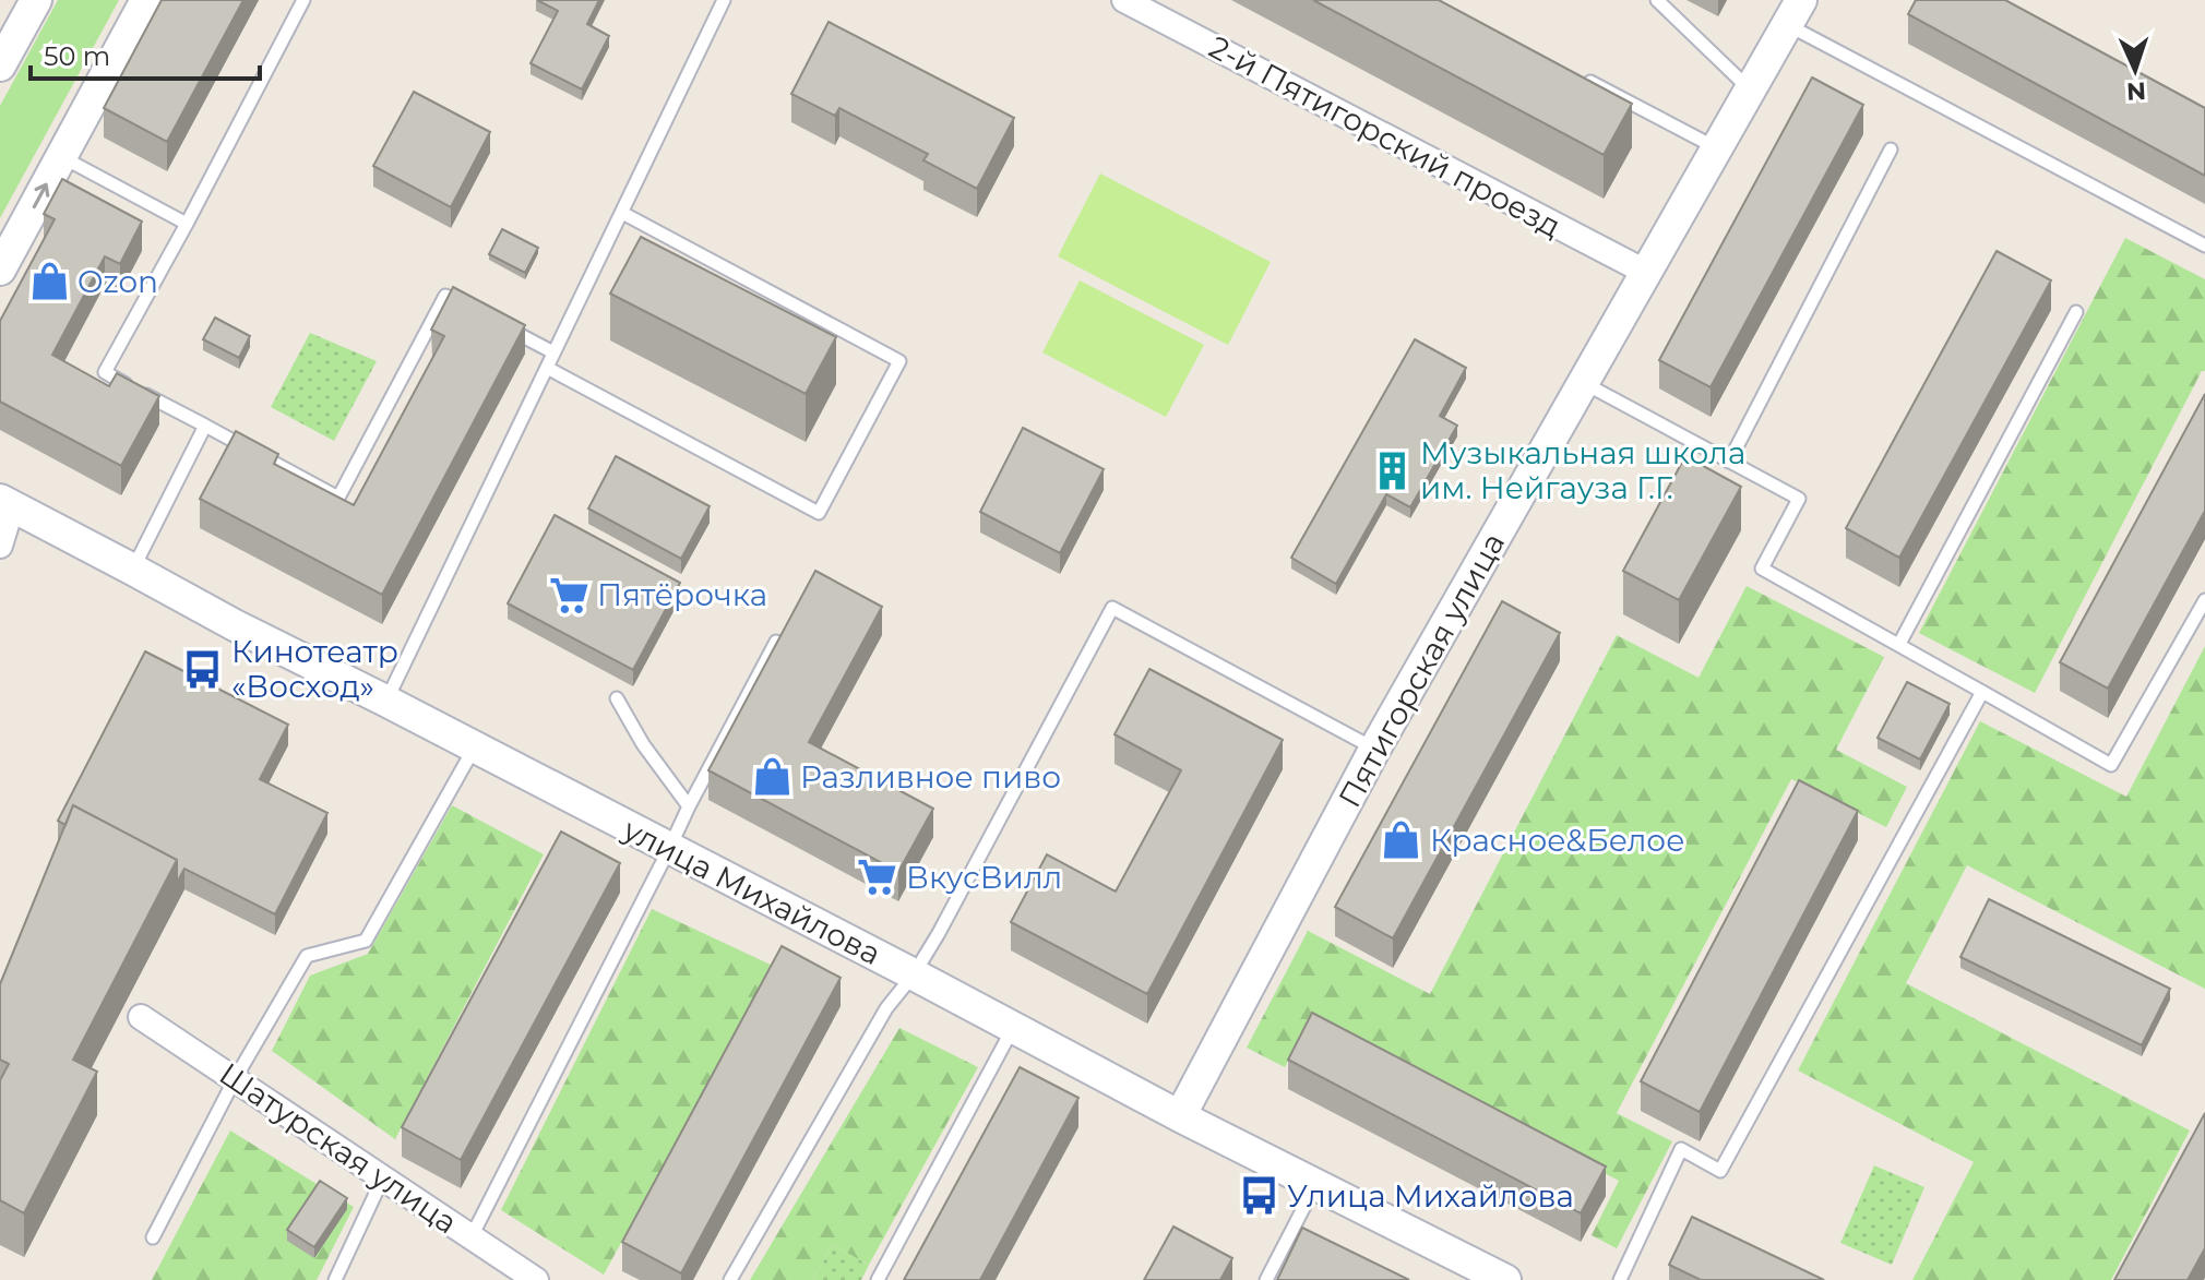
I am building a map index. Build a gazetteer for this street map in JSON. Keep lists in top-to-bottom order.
{
  "streets": {
    "street": [
      "2-й Пятигорский проезд",
      "Пятигорская улица",
      "улица Михайлова",
      "Шатурская улица"
    ]
  },
  "crossings": [
    ["2-й Пятигорский проезд", "Пятигорская улица"],
    ["Пятигорская улица", "улица Михайлова"]
  ],
  "places": {
    "shop": ["Ozon", "Разливное пиво", "Красное&Белое"],
    "building": ["Музыкальная школа им. Нейгауза Г.Г."],
    "supermarket": ["Пятёрочка", "ВкусВилл"],
    "bus stop": ["Кинотеатр «Восход»", "Улица Михайлова"]
  },
  "scale_bar": "50 m",
  "north": "bottom"
}
